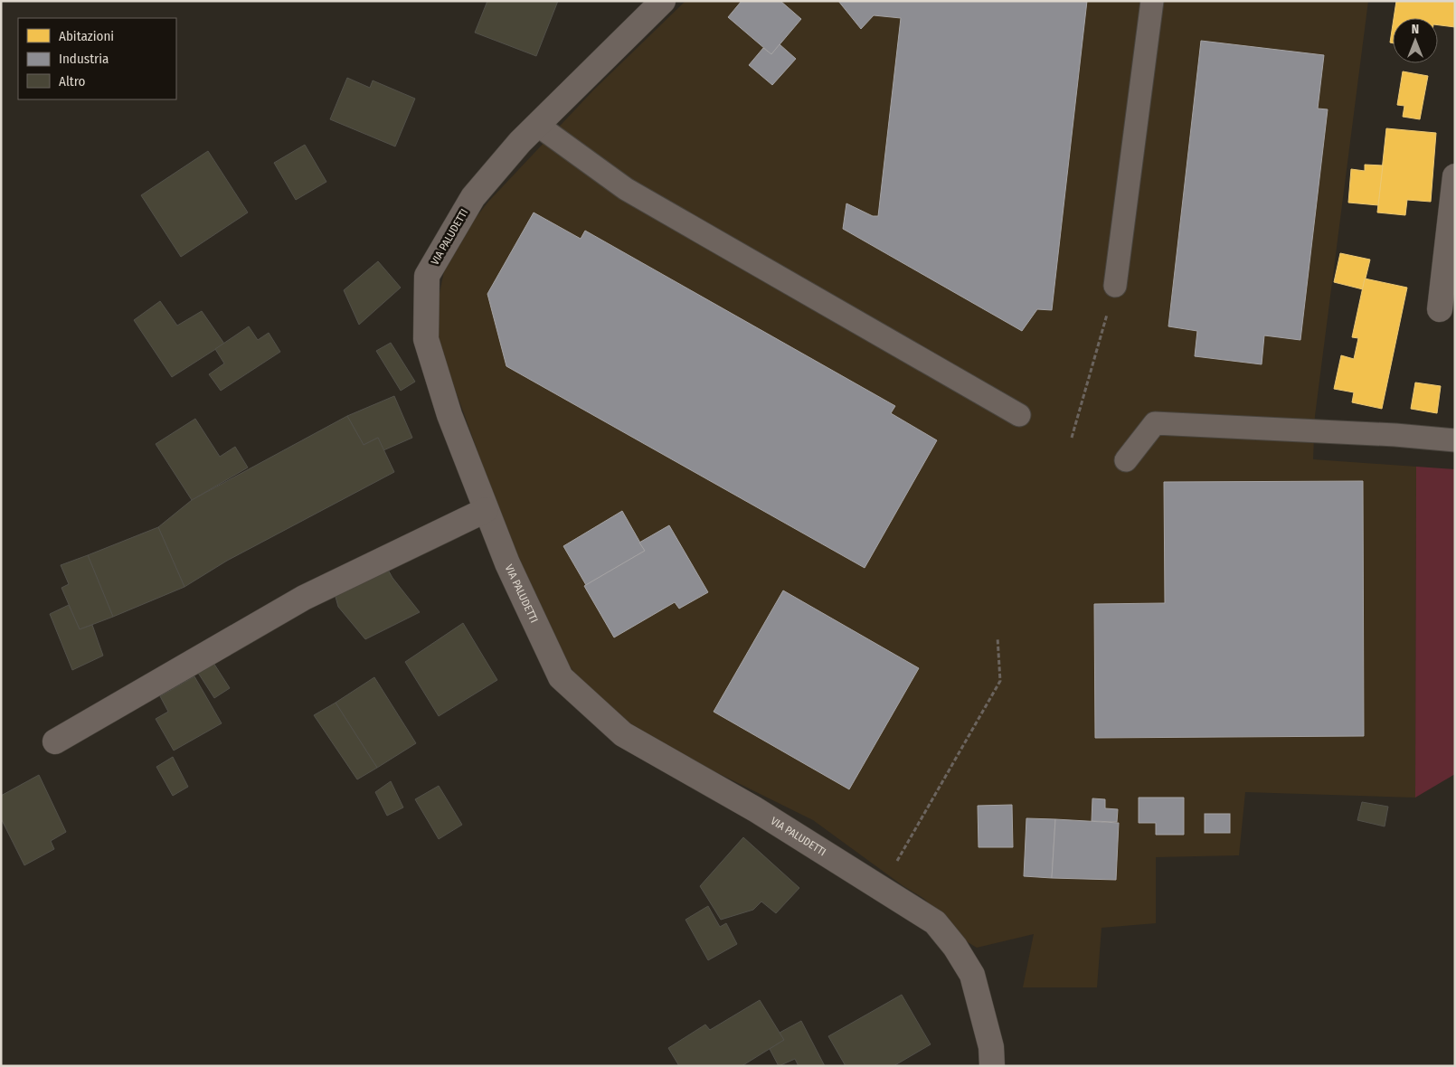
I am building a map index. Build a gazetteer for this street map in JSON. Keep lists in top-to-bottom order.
{
  "streets": {
    "street": ["VIA PALUDETTI"]
  },
  "legend": ["Abitazioni", "Industria", "Altro"],
  "north": "top"
}
